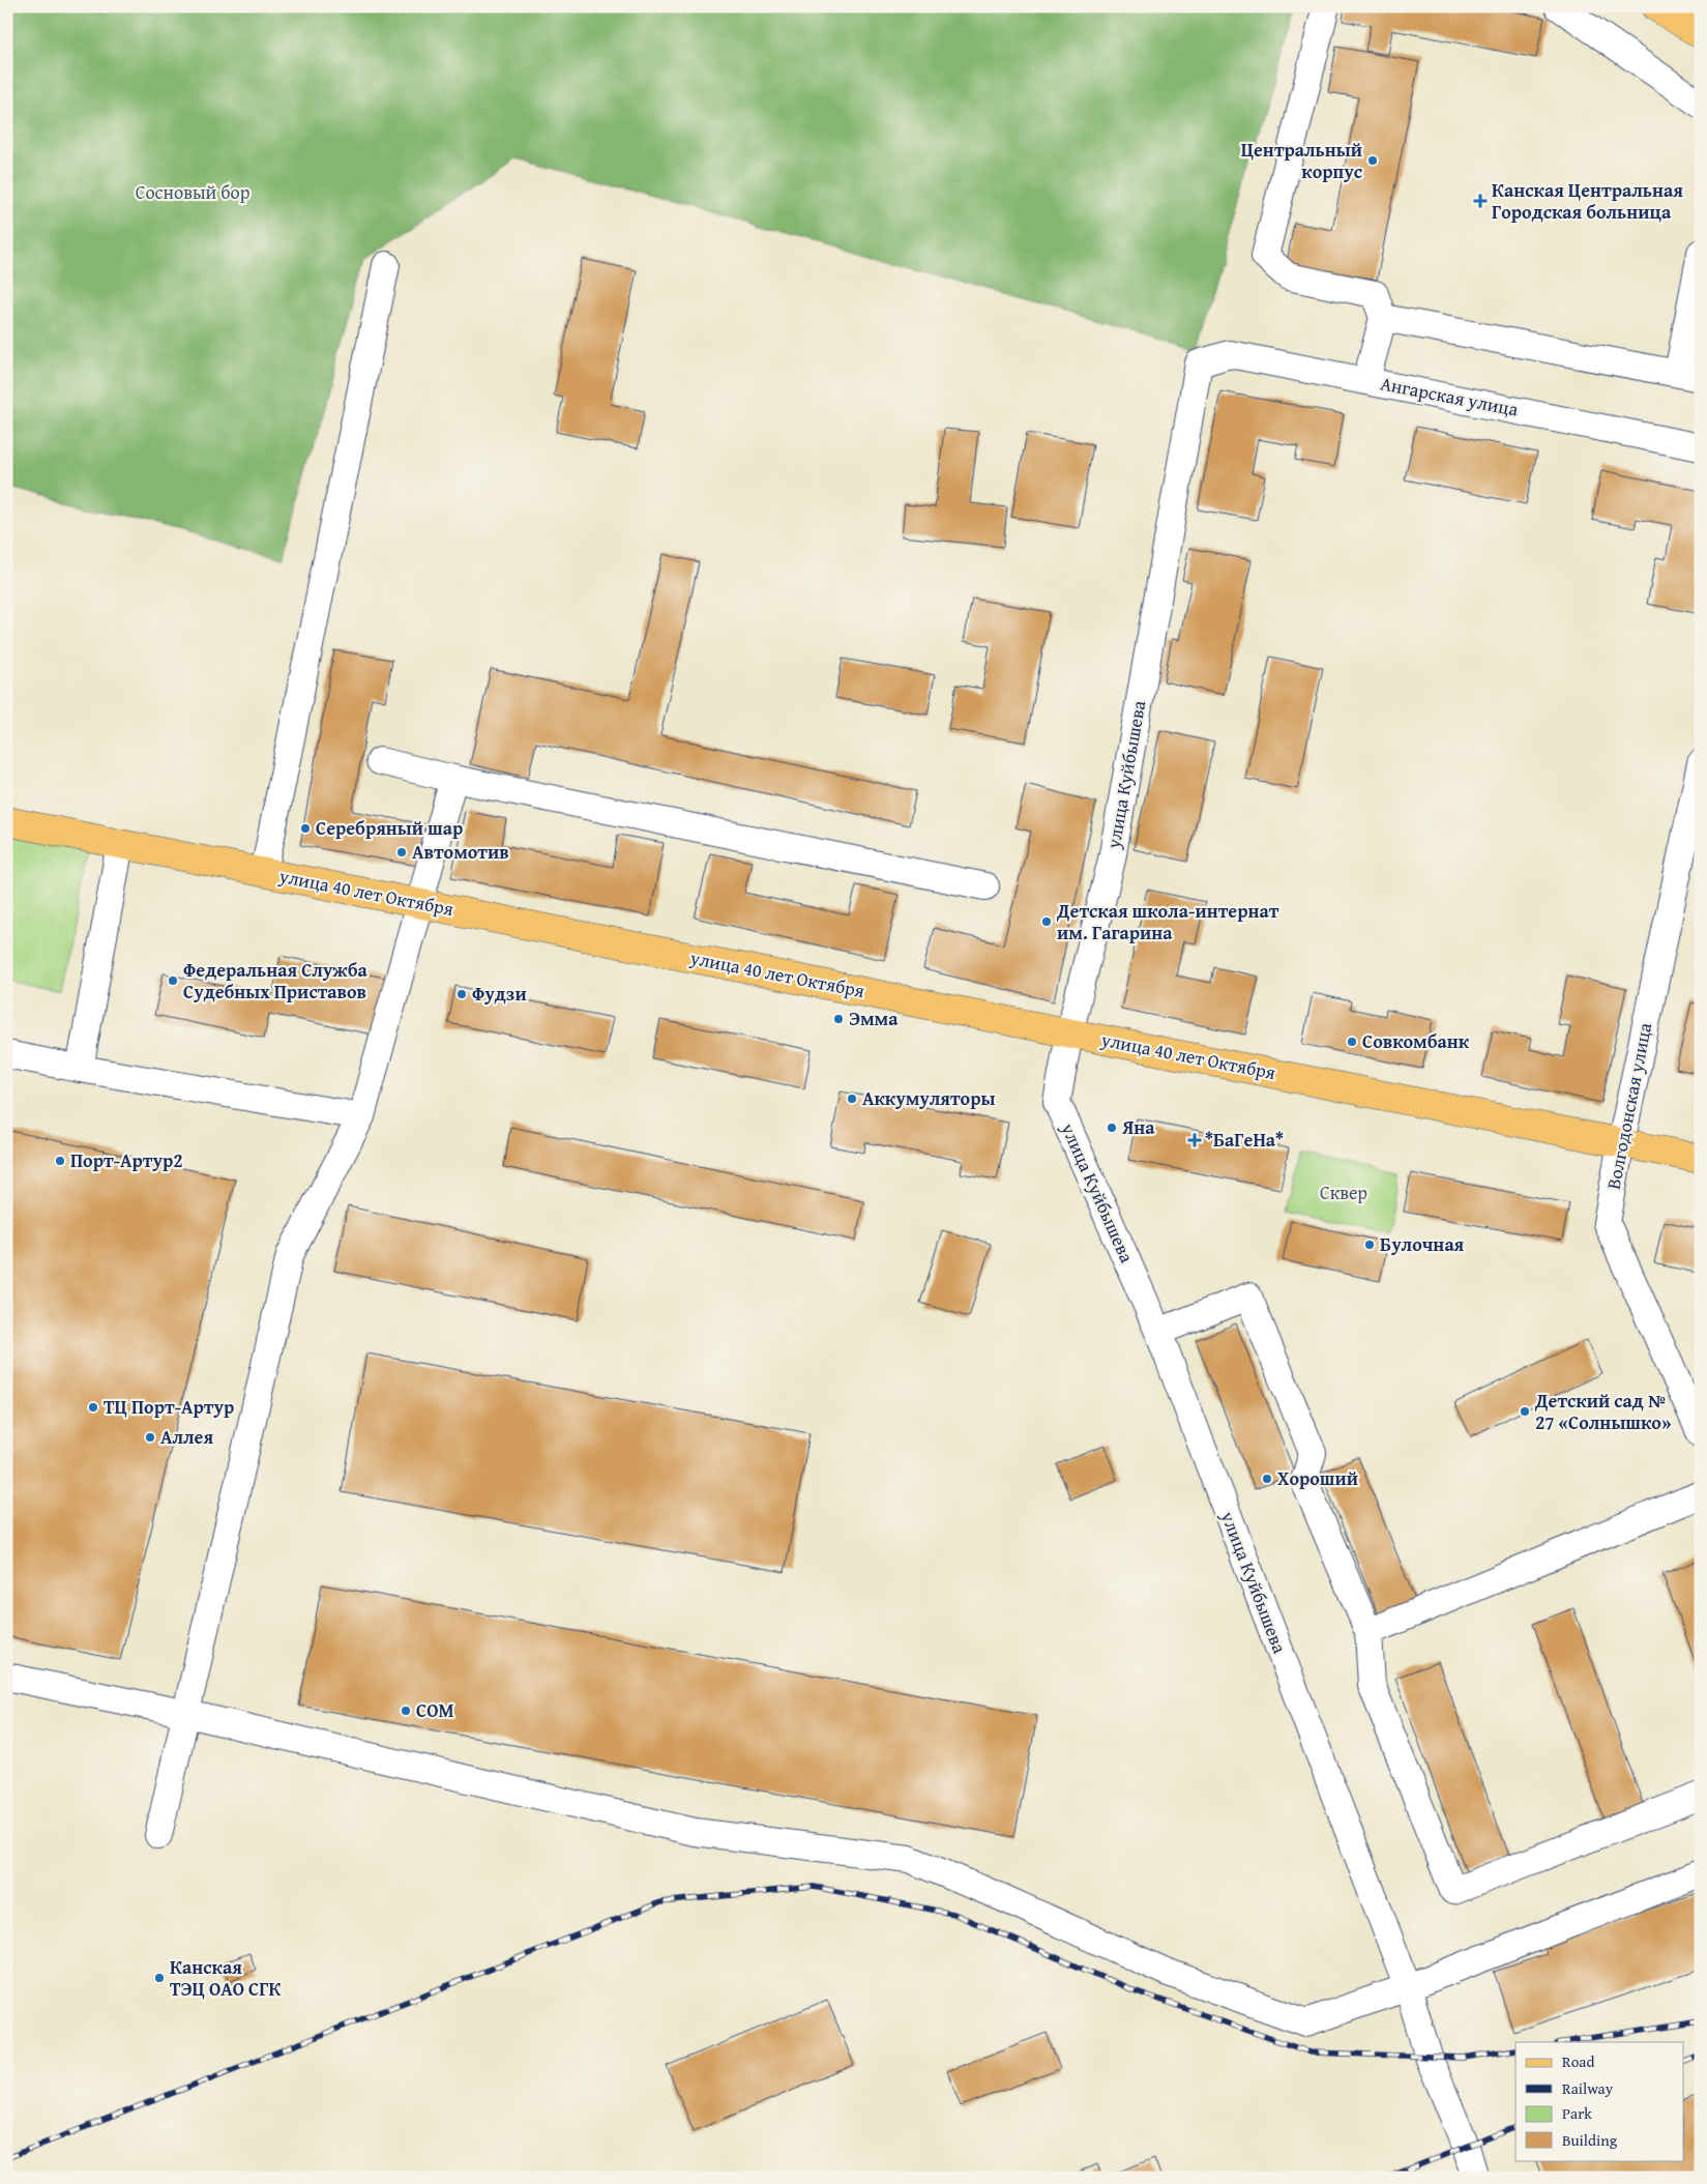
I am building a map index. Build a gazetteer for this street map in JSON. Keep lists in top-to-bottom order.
{
  "streets": {
    "main road": ["улица 40 лет Октября"],
    "street": ["Ангарская улица", "улица Куйбышева", "Волгодонская улица"]
  },
  "crossings": [
    ["Ангарская улица", "улица Куйбышева"],
    ["улица Куйбышева", "улица 40 лет Октября"],
    ["улица 40 лет Октября", "Волгодонская улица"]
  ],
  "parks": ["Сосновый бор", "Сквер"],
  "places": {
    "other": [
      "Центральный корпус",
      "Серебряный шар",
      "Автомотив",
      "Детская школа-интернат им. Гагарина",
      "Федеральная Служба Судебных Приставов",
      "Фудзи",
      "Эмма",
      "Совкомбанк",
      "Аккумуляторы",
      "Яна",
      "Порт-Артур2",
      "Булочная",
      "ТЦ Порт-Артур",
      "Детский сад № 27 «Солнышко»",
      "Аллея",
      "Хороший",
      "СОМ",
      "Канская ТЭЦ ОАО СГК"
    ],
    "health": ["Канская Центральная Городская больница", "*БаГеНа*"]
  },
  "legend": [
    "Road",
    "Railway",
    "Park",
    "Building"
  ]
}
